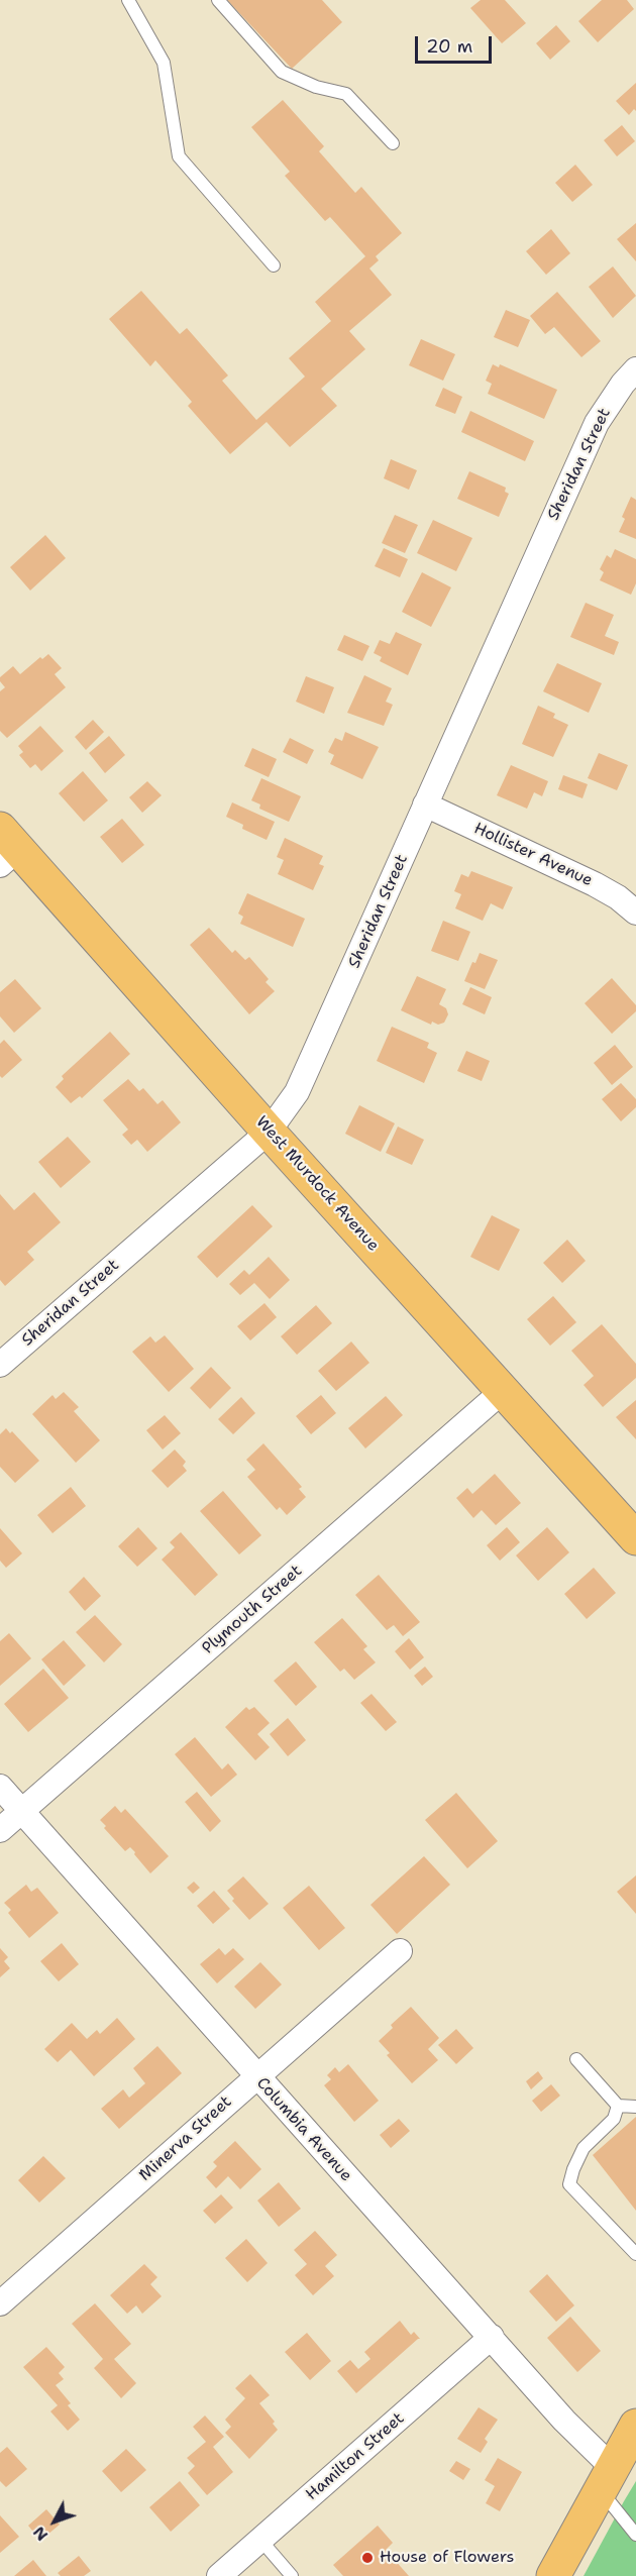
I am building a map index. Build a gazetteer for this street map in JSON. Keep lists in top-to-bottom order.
{
  "streets": {
    "main road": ["West Murdock Avenue"],
    "street": [
      "Sheridan Street",
      "Hollister Avenue",
      "Plymouth Street",
      "Columbia Avenue",
      "Minerva Street",
      "Hamilton Street"
    ]
  },
  "crossings": [
    ["Sheridan Street", "Hollister Avenue"],
    ["Sheridan Street", "West Murdock Avenue"],
    ["West Murdock Avenue", "Plymouth Street"],
    ["Plymouth Street", "Columbia Avenue"],
    ["Columbia Avenue", "Minerva Street"],
    ["Columbia Avenue", "Hamilton Street"]
  ],
  "places": ["House of Flowers"],
  "scale_bar": "20 m",
  "north": "bottom left"
}
